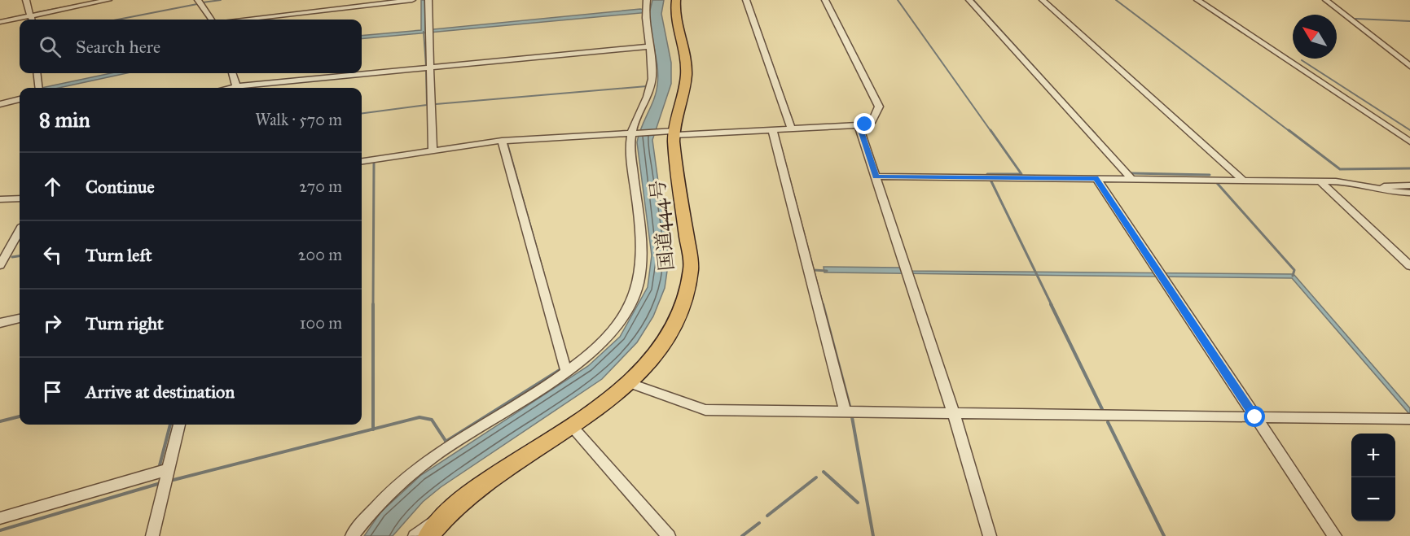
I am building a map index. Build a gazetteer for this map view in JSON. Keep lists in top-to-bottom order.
{
  "streets": {
    "highway": ["国道444号"]
  },
  "north": "top left",
  "page": {
    "search": "Search here",
    "heading": ["8 min", "Walk · 570 m"],
    "list": [
      ["Continue", "270 m"],
      ["Turn left", "200 m"],
      ["Turn right", "100 m"],
      "Arrive at destination"
    ],
    "map_buttons": ["+", "−"]
  }
}
